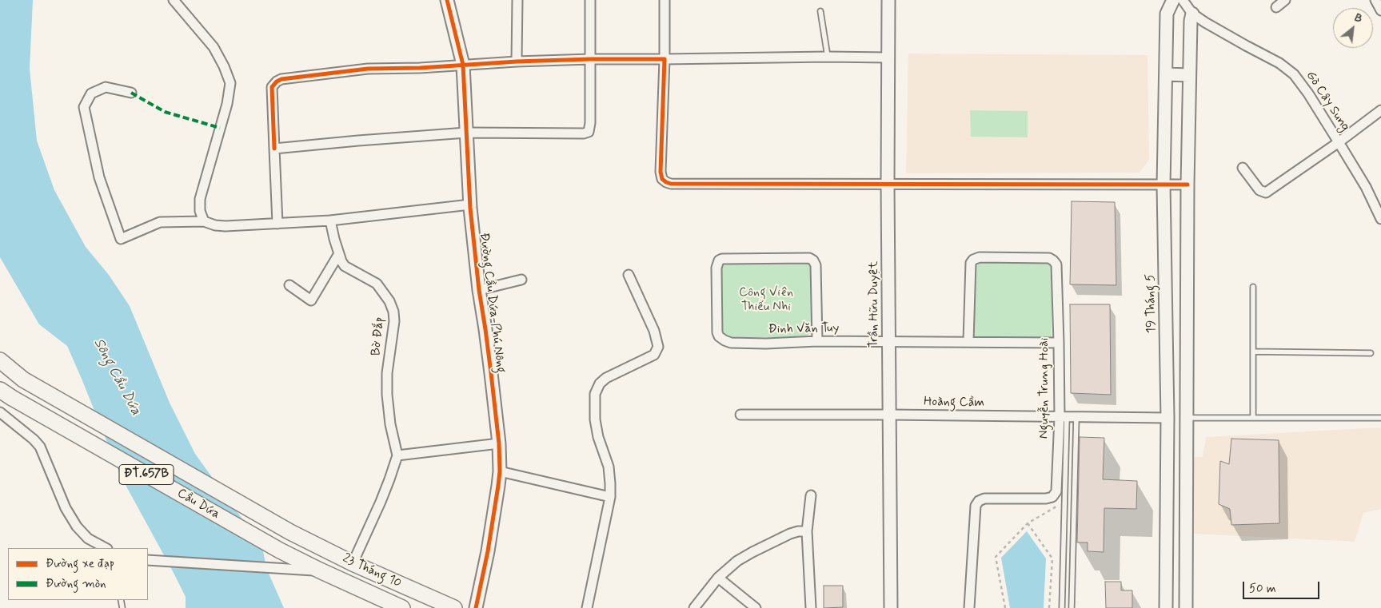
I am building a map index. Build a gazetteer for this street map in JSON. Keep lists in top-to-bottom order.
{
  "streets": {
    "main road": ["ĐT.657B", "Cầu Dứa", "23 Tháng 10"],
    "street": [
      "Gò Cây Sung",
      "Đường Cầu Dứa-Phú Nông",
      "19 Tháng 5",
      "Trần Hữu Duyệt",
      "Đinh Văn Tuy",
      "Bờ Đắp",
      "Nguyễn Trung Hoài",
      "Hoàng Cầm"
    ]
  },
  "crossings": [
    ["19 Tháng 5", "Hoàng Cầm"],
    ["Trần Hữu Duyệt", "Đinh Văn Tuy"],
    ["Trần Hữu Duyệt", "Hoàng Cầm"],
    ["Đinh Văn Tuy", "Nguyễn Trung Hoài"],
    ["Nguyễn Trung Hoài", "Hoàng Cầm"],
    ["Cầu Dứa", "23 Tháng 10"]
  ],
  "water": ["Sông Cầu Dứa"],
  "parks": ["Công Viên Thiếu Nhi"],
  "legend": ["Đường xe đạp", "Đường mòn"],
  "scale_bar": "50 m",
  "north": "top right"
}
